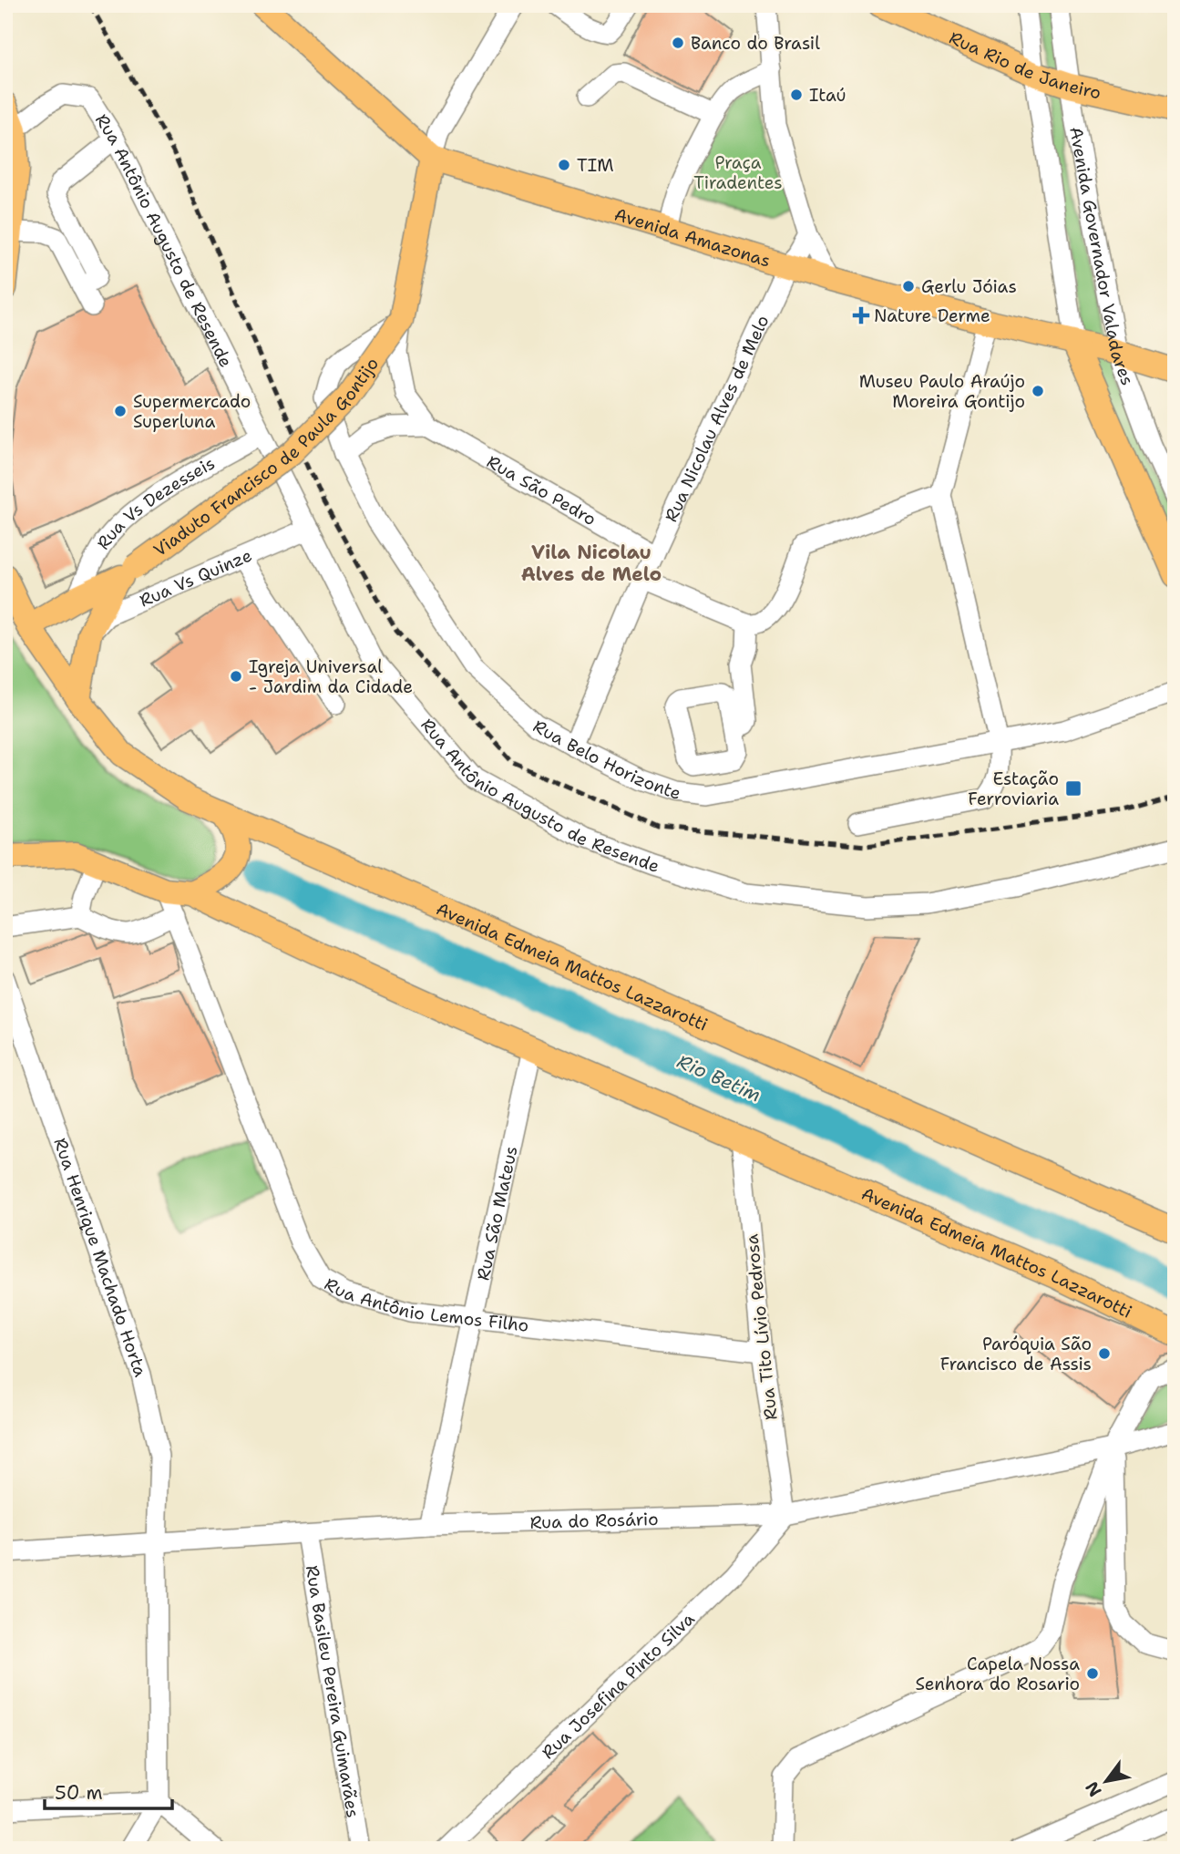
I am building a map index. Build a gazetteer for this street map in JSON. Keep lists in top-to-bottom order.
{
  "streets": {
    "main road": [
      "Rua Rio de Janeiro",
      "Avenida Amazonas",
      "Avenida Governador Valadares",
      "Viaduto Francisco de Paula Gontijo",
      "Avenida Edmeia Mattos Lazzarotti"
    ],
    "street": [
      "Rua Antônio Augusto de Resende",
      "Rua Nicolau Alves de Melo",
      "Rua São Pedro",
      "Rua Vs Dezesseis",
      "Rua Vs Quinze",
      "Rua Belo Horizonte",
      "Rua São Mateus",
      "Rua Henrique Machado Horta",
      "Rua Antônio Lemos Filho",
      "Rua Tito Lívio Pedrosa",
      "Rua do Rosário",
      "Rua Josefina Pinto Silva",
      "Rua Basileu Pereira Guimarães"
    ]
  },
  "crossings": [
    ["Rua Rio de Janeiro", "Avenida Governador Valadares"],
    ["Avenida Amazonas", "Avenida Governador Valadares"],
    ["Avenida Amazonas", "Rua Nicolau Alves de Melo"],
    ["Rua Antônio Augusto de Resende", "Rua Vs Dezesseis"],
    ["Rua Antônio Augusto de Resende", "Rua Vs Quinze"],
    ["Rua Nicolau Alves de Melo", "Rua São Pedro"],
    ["Rua Nicolau Alves de Melo", "Rua Belo Horizonte"],
    ["Viaduto Francisco de Paula Gontijo", "Rua São Pedro"],
    ["Viaduto Francisco de Paula Gontijo", "Rua Vs Dezesseis"],
    ["Viaduto Francisco de Paula Gontijo", "Rua Vs Quinze"],
    ["Viaduto Francisco de Paula Gontijo", "Rua Belo Horizonte"],
    ["Viaduto Francisco de Paula Gontijo", "Avenida Edmeia Mattos Lazzarotti"],
    ["Rua São Pedro", "Rua Belo Horizonte"],
    ["Avenida Edmeia Mattos Lazzarotti", "Rua São Mateus"],
    ["Avenida Edmeia Mattos Lazzarotti", "Rua Antônio Lemos Filho"],
    ["Avenida Edmeia Mattos Lazzarotti", "Rua Tito Lívio Pedrosa"],
    ["Rua São Mateus", "Rua Antônio Lemos Filho"],
    ["Rua São Mateus", "Rua do Rosário"],
    ["Rua Henrique Machado Horta", "Rua do Rosário"],
    ["Rua Antônio Lemos Filho", "Rua Tito Lívio Pedrosa"],
    ["Rua Tito Lívio Pedrosa", "Rua do Rosário"],
    ["Rua Tito Lívio Pedrosa", "Rua Josefina Pinto Silva"],
    ["Rua do Rosário", "Rua Josefina Pinto Silva"],
    ["Rua do Rosário", "Rua Basileu Pereira Guimarães"]
  ],
  "districts": ["Vila Nicolau Alves de Melo"],
  "water": ["Rio Betim"],
  "parks": ["Praça Tiradentes"],
  "places": {
    "other": [
      "Banco do Brasil",
      "Itaú",
      "TIM",
      "Gerlu Jóias",
      "Museu Paulo Araújo Moreira Gontijo",
      "Supermercado Superluna",
      "Igreja Universal - Jardim da Cidade",
      "Paróquia São Francisco de Assis",
      "Capela Nossa Senhora do Rosario"
    ],
    "health": ["Nature Derme"],
    "transit": ["Estação Ferroviaria"]
  },
  "scale_bar": "50 m",
  "north": "bottom left"
}
